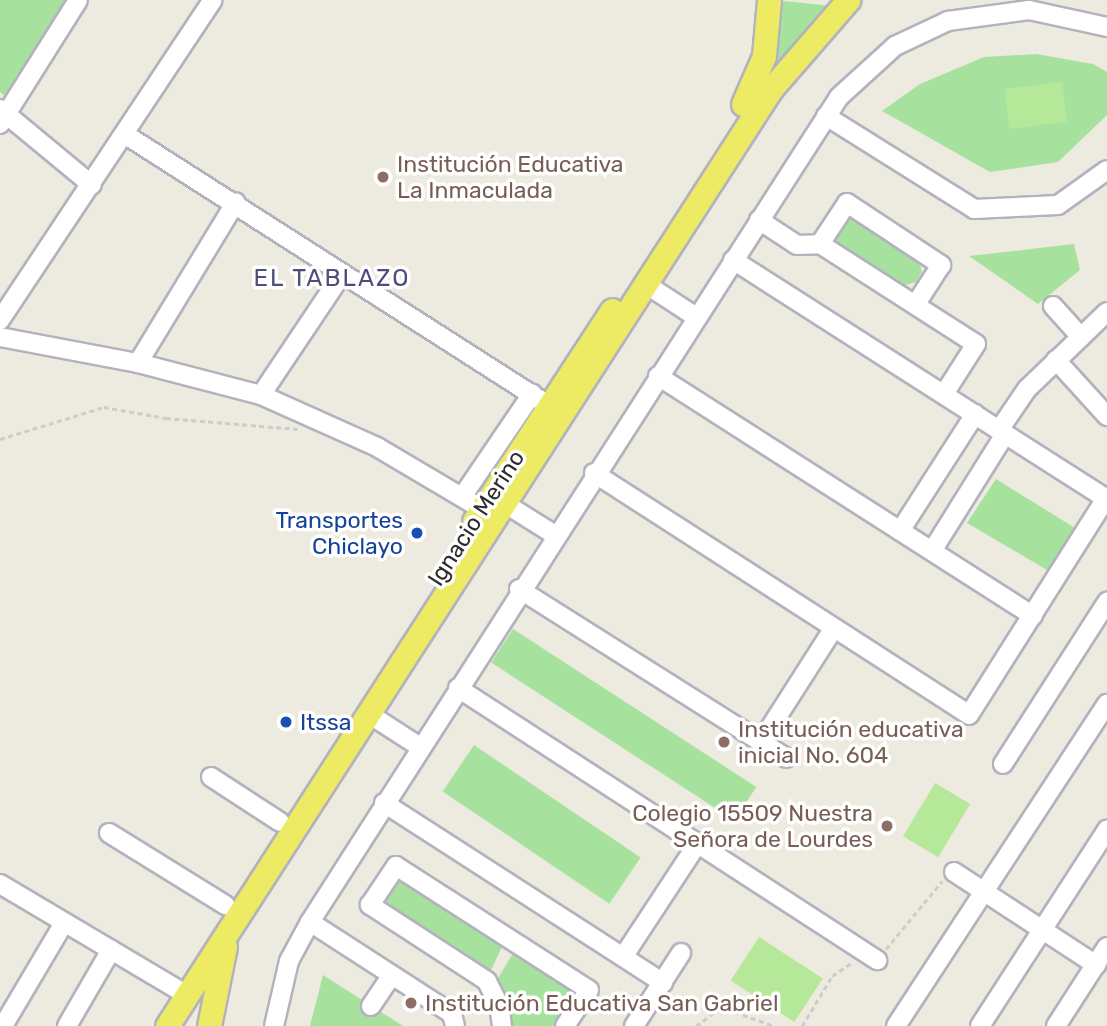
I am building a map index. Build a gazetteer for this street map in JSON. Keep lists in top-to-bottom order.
{
  "streets": {
    "main road": ["Ignacio Merino"]
  },
  "districts": ["EL TABLAZO"],
  "places": [
    "Institución Educativa La Inmaculada",
    "Transportes Chiclayo",
    "Itssa",
    "Institución educativa inicial No. 604",
    "Colegio 15509 Nuestra Señora de Lourdes",
    "Institución Educativa San Gabriel"
  ]
}
